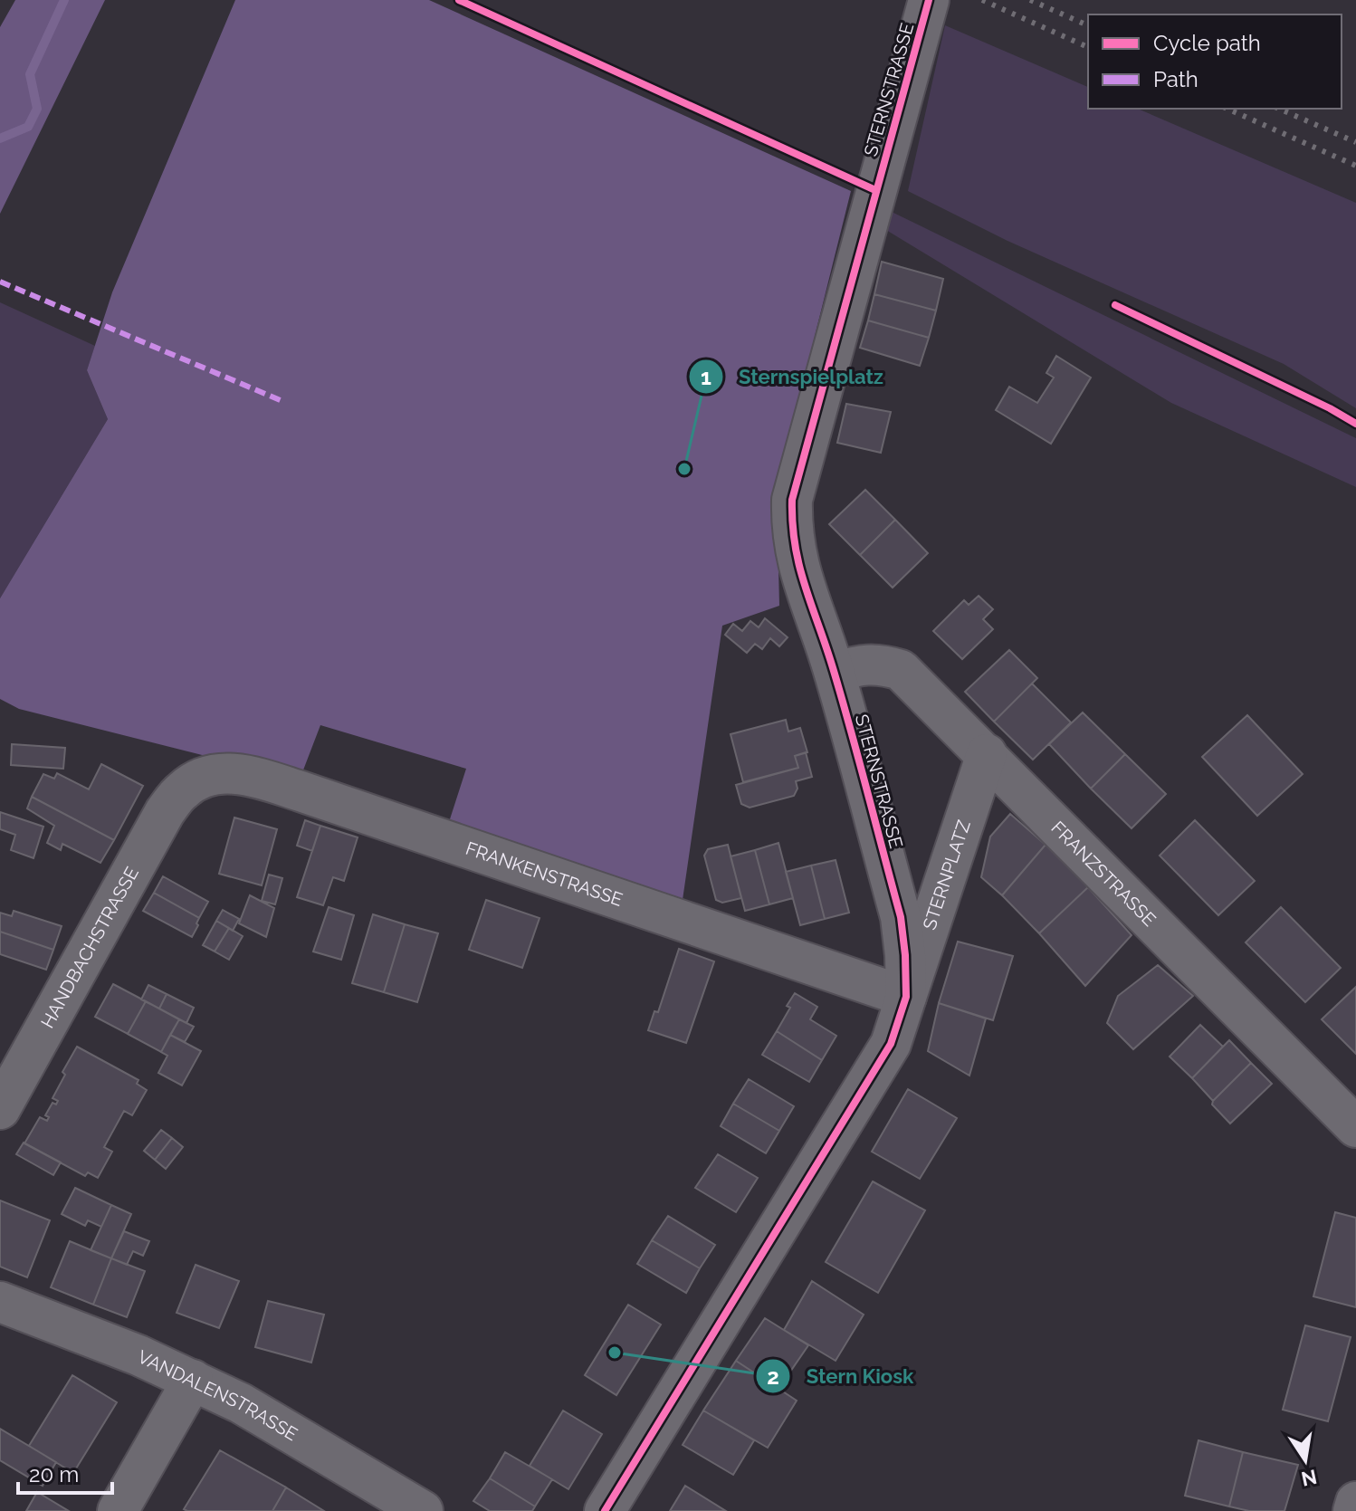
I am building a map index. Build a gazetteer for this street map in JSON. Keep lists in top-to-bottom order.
{
  "streets": {
    "street": [
      "STERNSTRASSE",
      "FRANZSTRASSE",
      "FRANKENSTRASSE",
      "STERNPLATZ",
      "HANDBACHSTRASSE",
      "VANDALENSTRASSE"
    ]
  },
  "crossings": [
    ["STERNSTRASSE", "FRANZSTRASSE"],
    ["STERNSTRASSE", "FRANKENSTRASSE"],
    ["STERNSTRASSE", "STERNPLATZ"],
    ["FRANZSTRASSE", "STERNPLATZ"],
    ["FRANKENSTRASSE", "STERNPLATZ"],
    ["FRANKENSTRASSE", "HANDBACHSTRASSE"]
  ],
  "places": ["Sternspielplatz", "Stern Kiosk"],
  "legend": ["Cycle path", "Path"],
  "scale_bar": "20 m",
  "north": "bottom"
}
